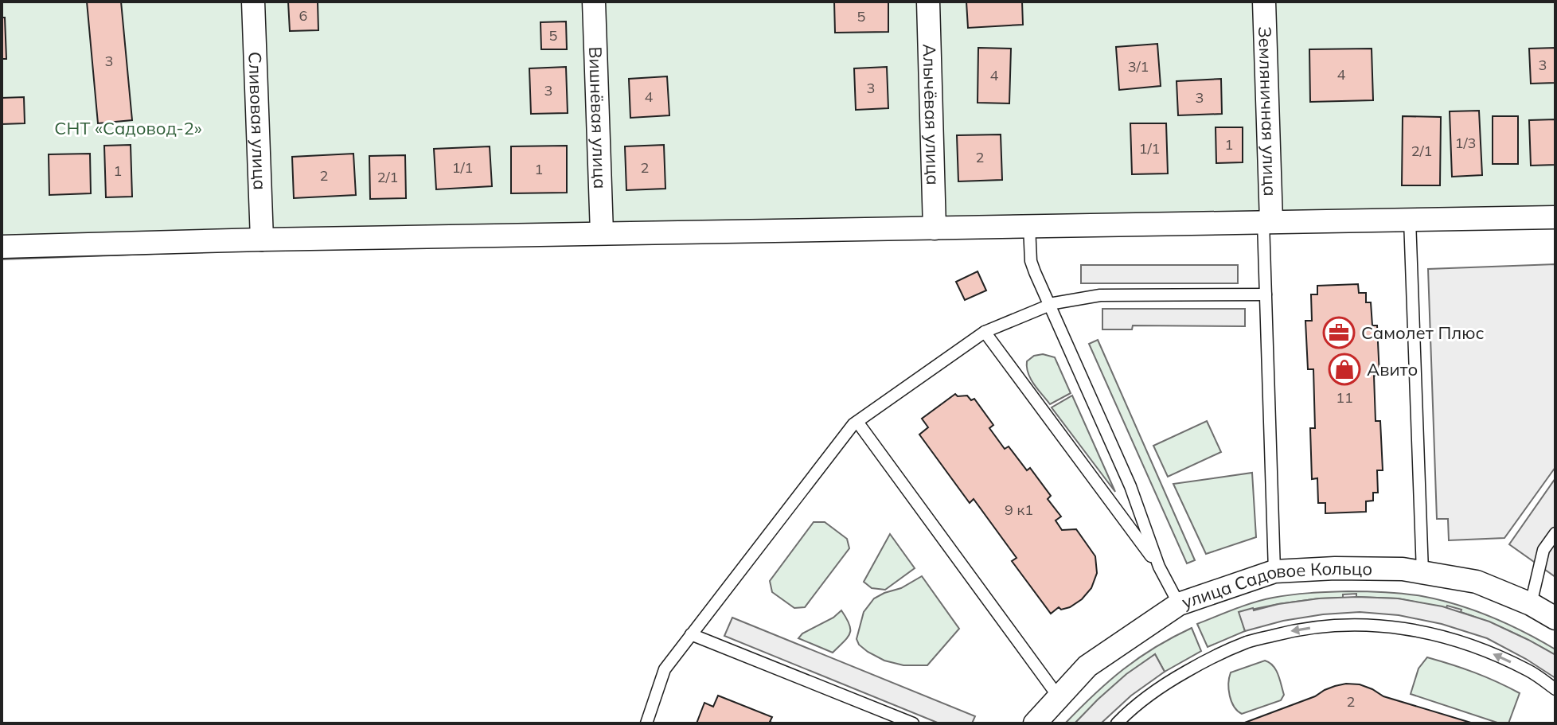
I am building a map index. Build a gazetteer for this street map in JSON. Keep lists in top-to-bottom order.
{
  "streets": {
    "street": [
      "Земляничная улица",
      "Алычёвая улица",
      "Вишнёвая улица",
      "Сливовая улица",
      "улица Садовое Кольцо"
    ]
  },
  "parks": ["СНТ «Садовод-2»"],
  "places": {
    "office": ["Самолет Плюс"],
    "shop": ["Авито"]
  },
  "house_numbers": [
    "6",
    "5",
    "5",
    "3",
    "3",
    "3/1",
    "4",
    "4",
    "3",
    "3",
    "4",
    "3",
    "1/3",
    "1",
    "1/1",
    "2/1",
    "2",
    "1/1",
    "2",
    "1",
    "1",
    "2",
    "2/1",
    "11",
    "9 к1",
    "2"
  ]
}
